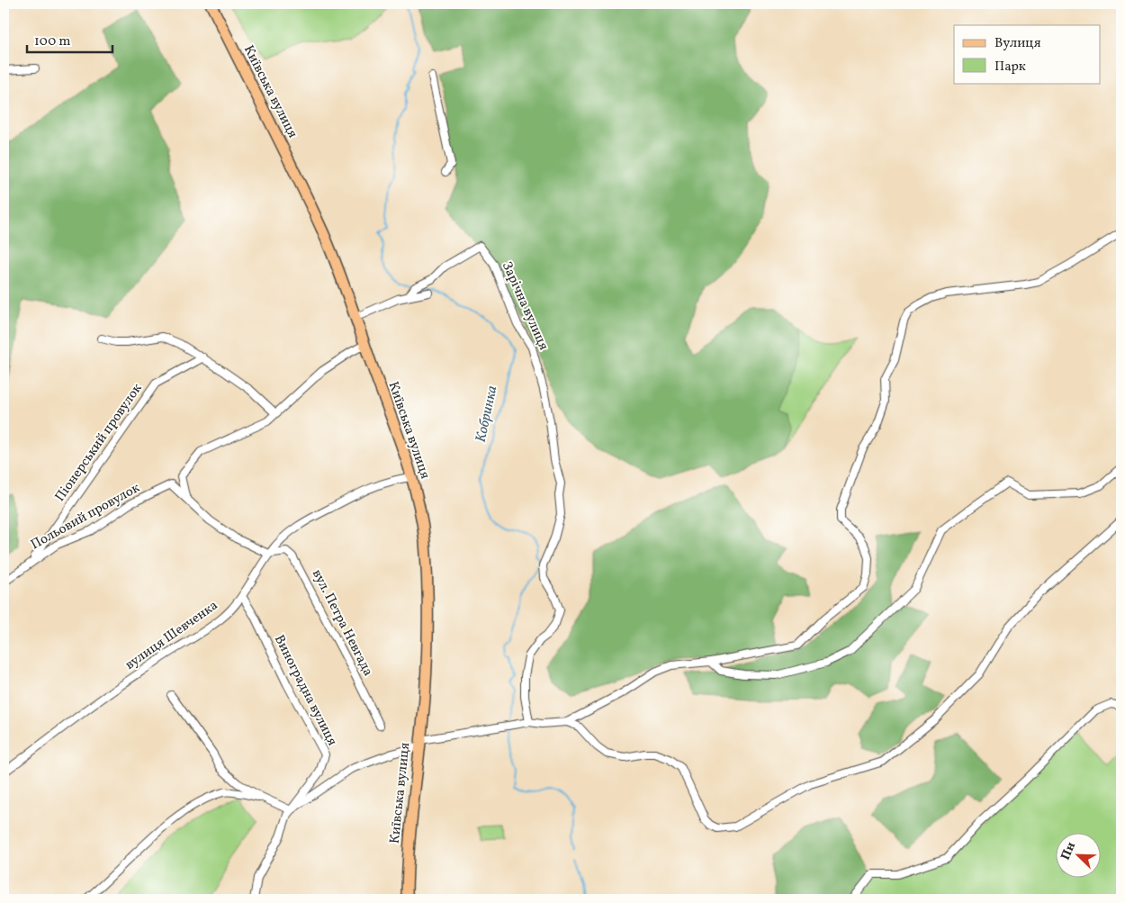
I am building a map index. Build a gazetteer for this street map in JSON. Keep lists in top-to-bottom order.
{
  "streets": {
    "main road": ["Київська вулиця"],
    "street": [
      "Зарічна вулиця",
      "Піонерський провулок",
      "Польовий провулок",
      "вул. Петра Невгада",
      "вулиця Шевченка",
      "Виноградна вулиця"
    ]
  },
  "crossings": [
    ["Київська вулиця", "вулиця Шевченка"],
    ["Піонерський провулок", "Польовий провулок"],
    ["Польовий провулок", "вул. Петра Невгада"],
    ["Польовий провулок", "вулиця Шевченка"],
    ["вул. Петра Невгада", "вулиця Шевченка"],
    ["вулиця Шевченка", "Виноградна вулиця"]
  ],
  "water": ["Кобринка"],
  "legend": ["Вулиця", "Парк"],
  "scale_bar": "100 m",
  "north": "top left"
}
